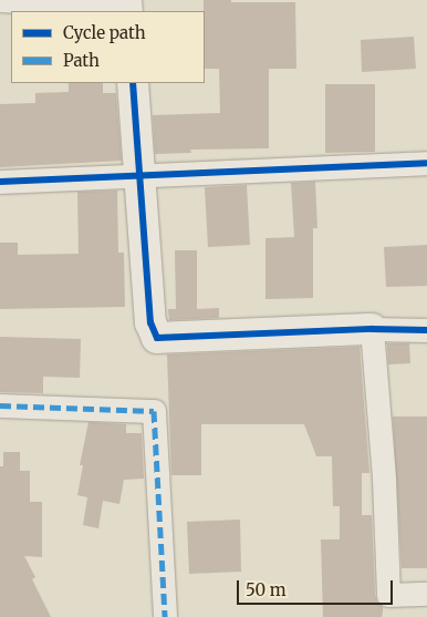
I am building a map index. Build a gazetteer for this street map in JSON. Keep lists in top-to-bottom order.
{
  "legend": ["Cycle path", "Path"],
  "scale_bar": "50 m"
}
